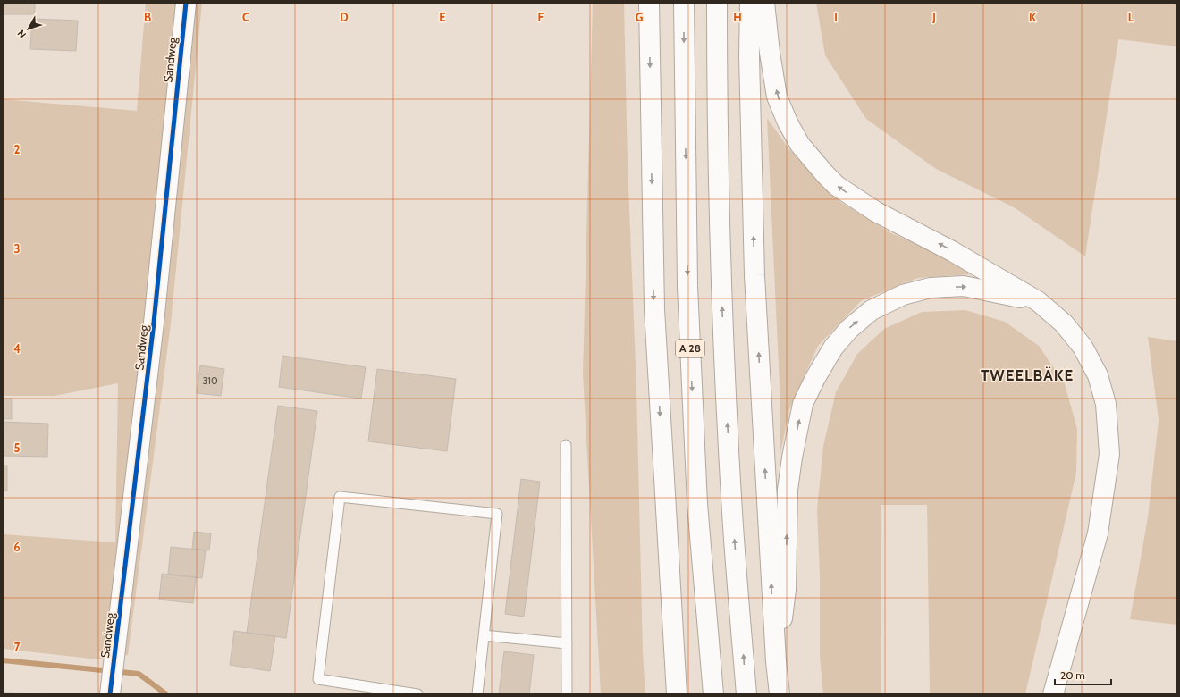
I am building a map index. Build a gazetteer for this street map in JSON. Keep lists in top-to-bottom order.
{
  "streets": {
    "main road": ["Sandweg", "A 28"]
  },
  "districts": ["TWEELBÄKE"],
  "house_numbers": ["310"],
  "scale_bar": "20 m",
  "north": "bottom left",
  "grid": {
    "columns": [
      "B",
      "C",
      "D",
      "E",
      "F",
      "G",
      "H",
      "I",
      "J",
      "K",
      "L"
    ],
    "rows": [
      "2",
      "3",
      "4",
      "5",
      "6",
      "7"
    ]
  }
}
